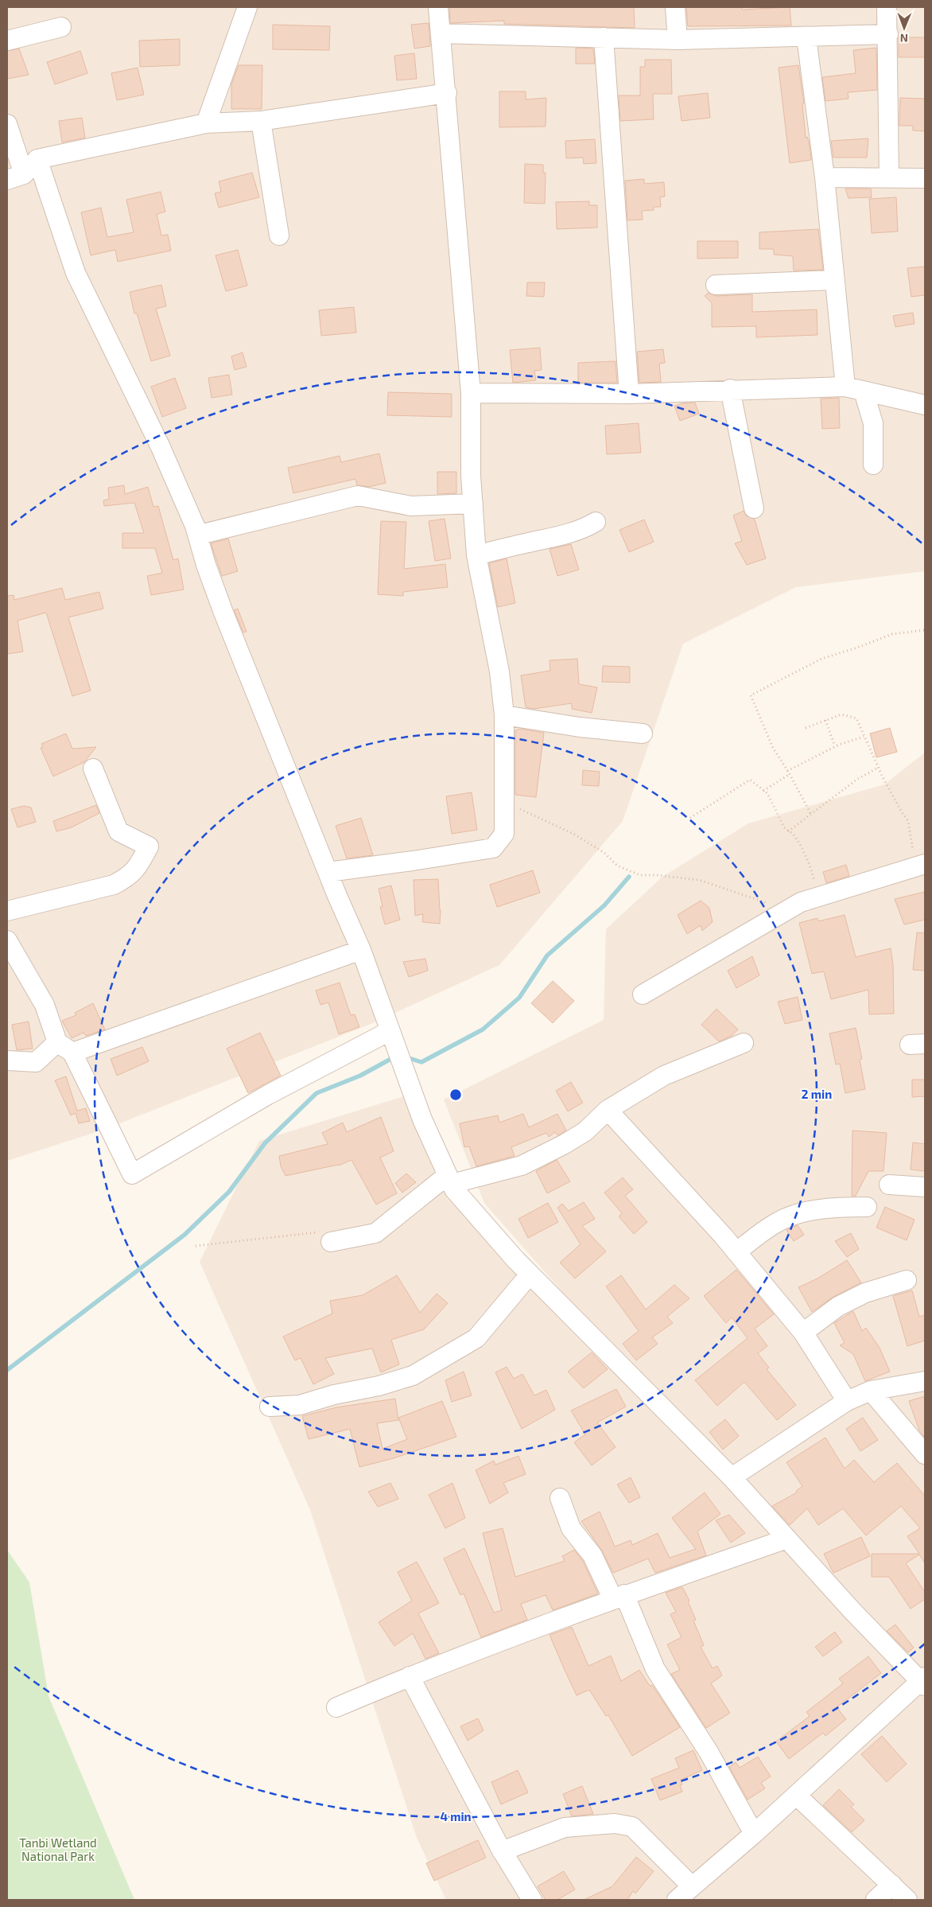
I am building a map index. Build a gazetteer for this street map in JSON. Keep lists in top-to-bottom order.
{
  "parks": ["Tanbi Wetland National Park"],
  "north": "bottom",
  "rings": ["2 min", "4 min"]
}
